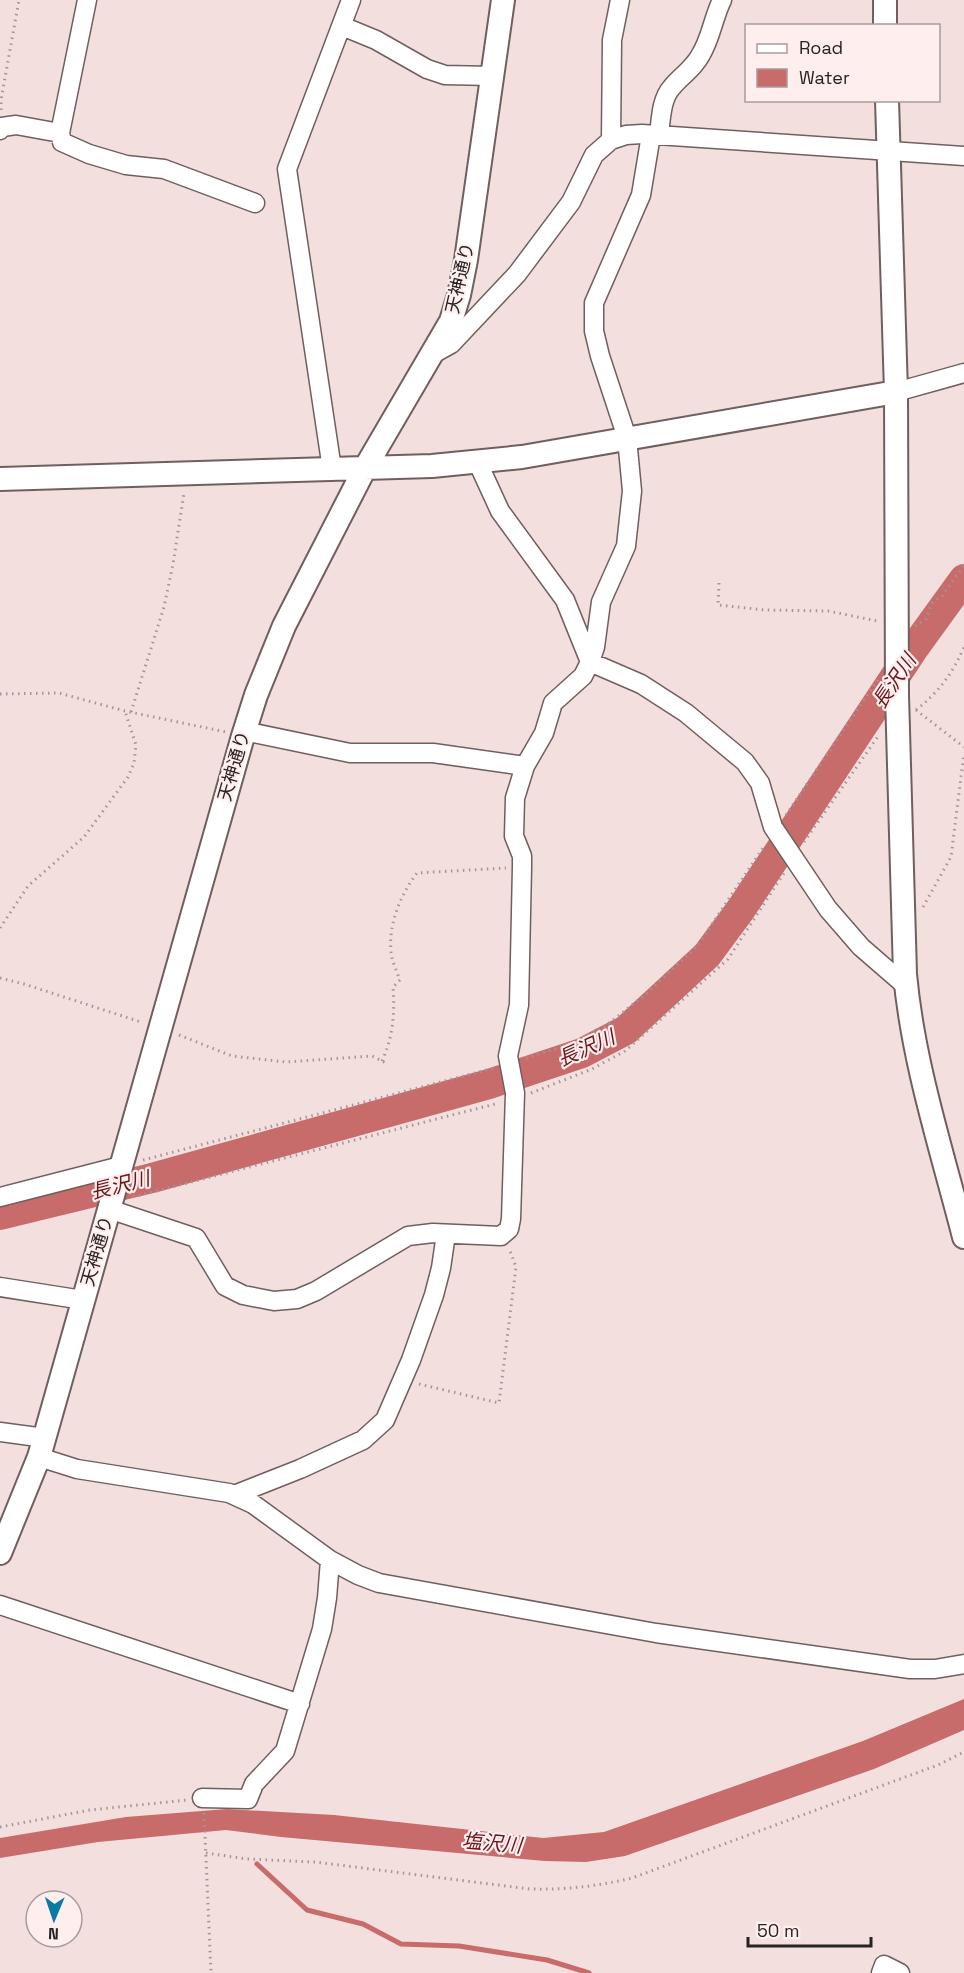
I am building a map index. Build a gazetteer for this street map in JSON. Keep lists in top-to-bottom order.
{
  "streets": {
    "street": ["天神通り"]
  },
  "water": ["長沢川", "塩沢川"],
  "legend": ["Road", "Water"],
  "scale_bar": "50 m",
  "north": "bottom"
}
